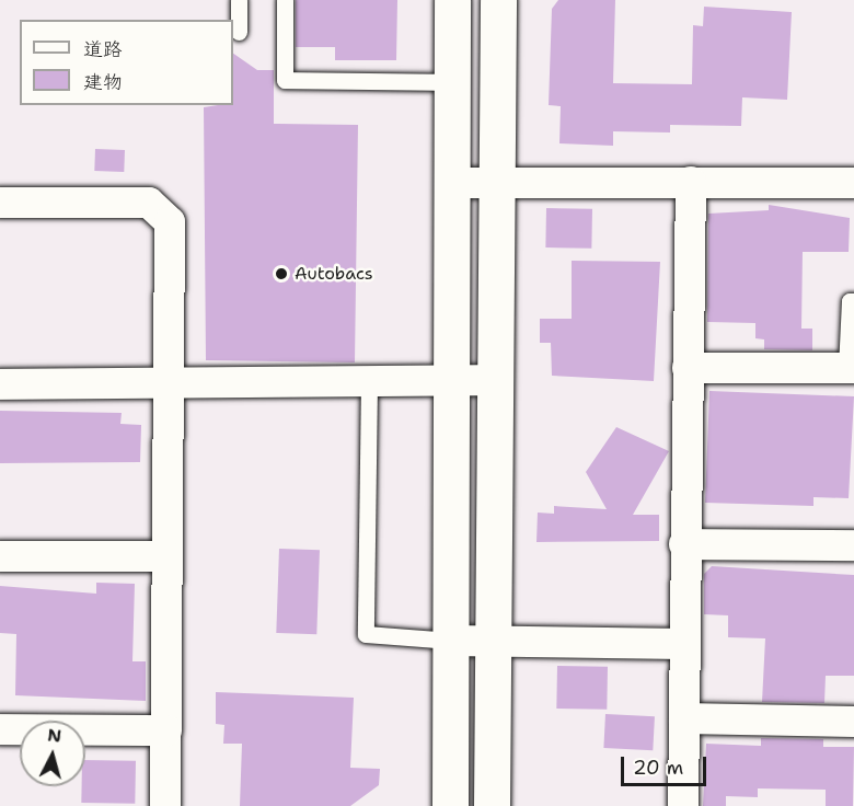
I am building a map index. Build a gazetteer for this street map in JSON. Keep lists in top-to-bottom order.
{
  "places": ["Autobacs"],
  "legend": ["道路", "建物"],
  "scale_bar": "20 m",
  "north": "top"
}
